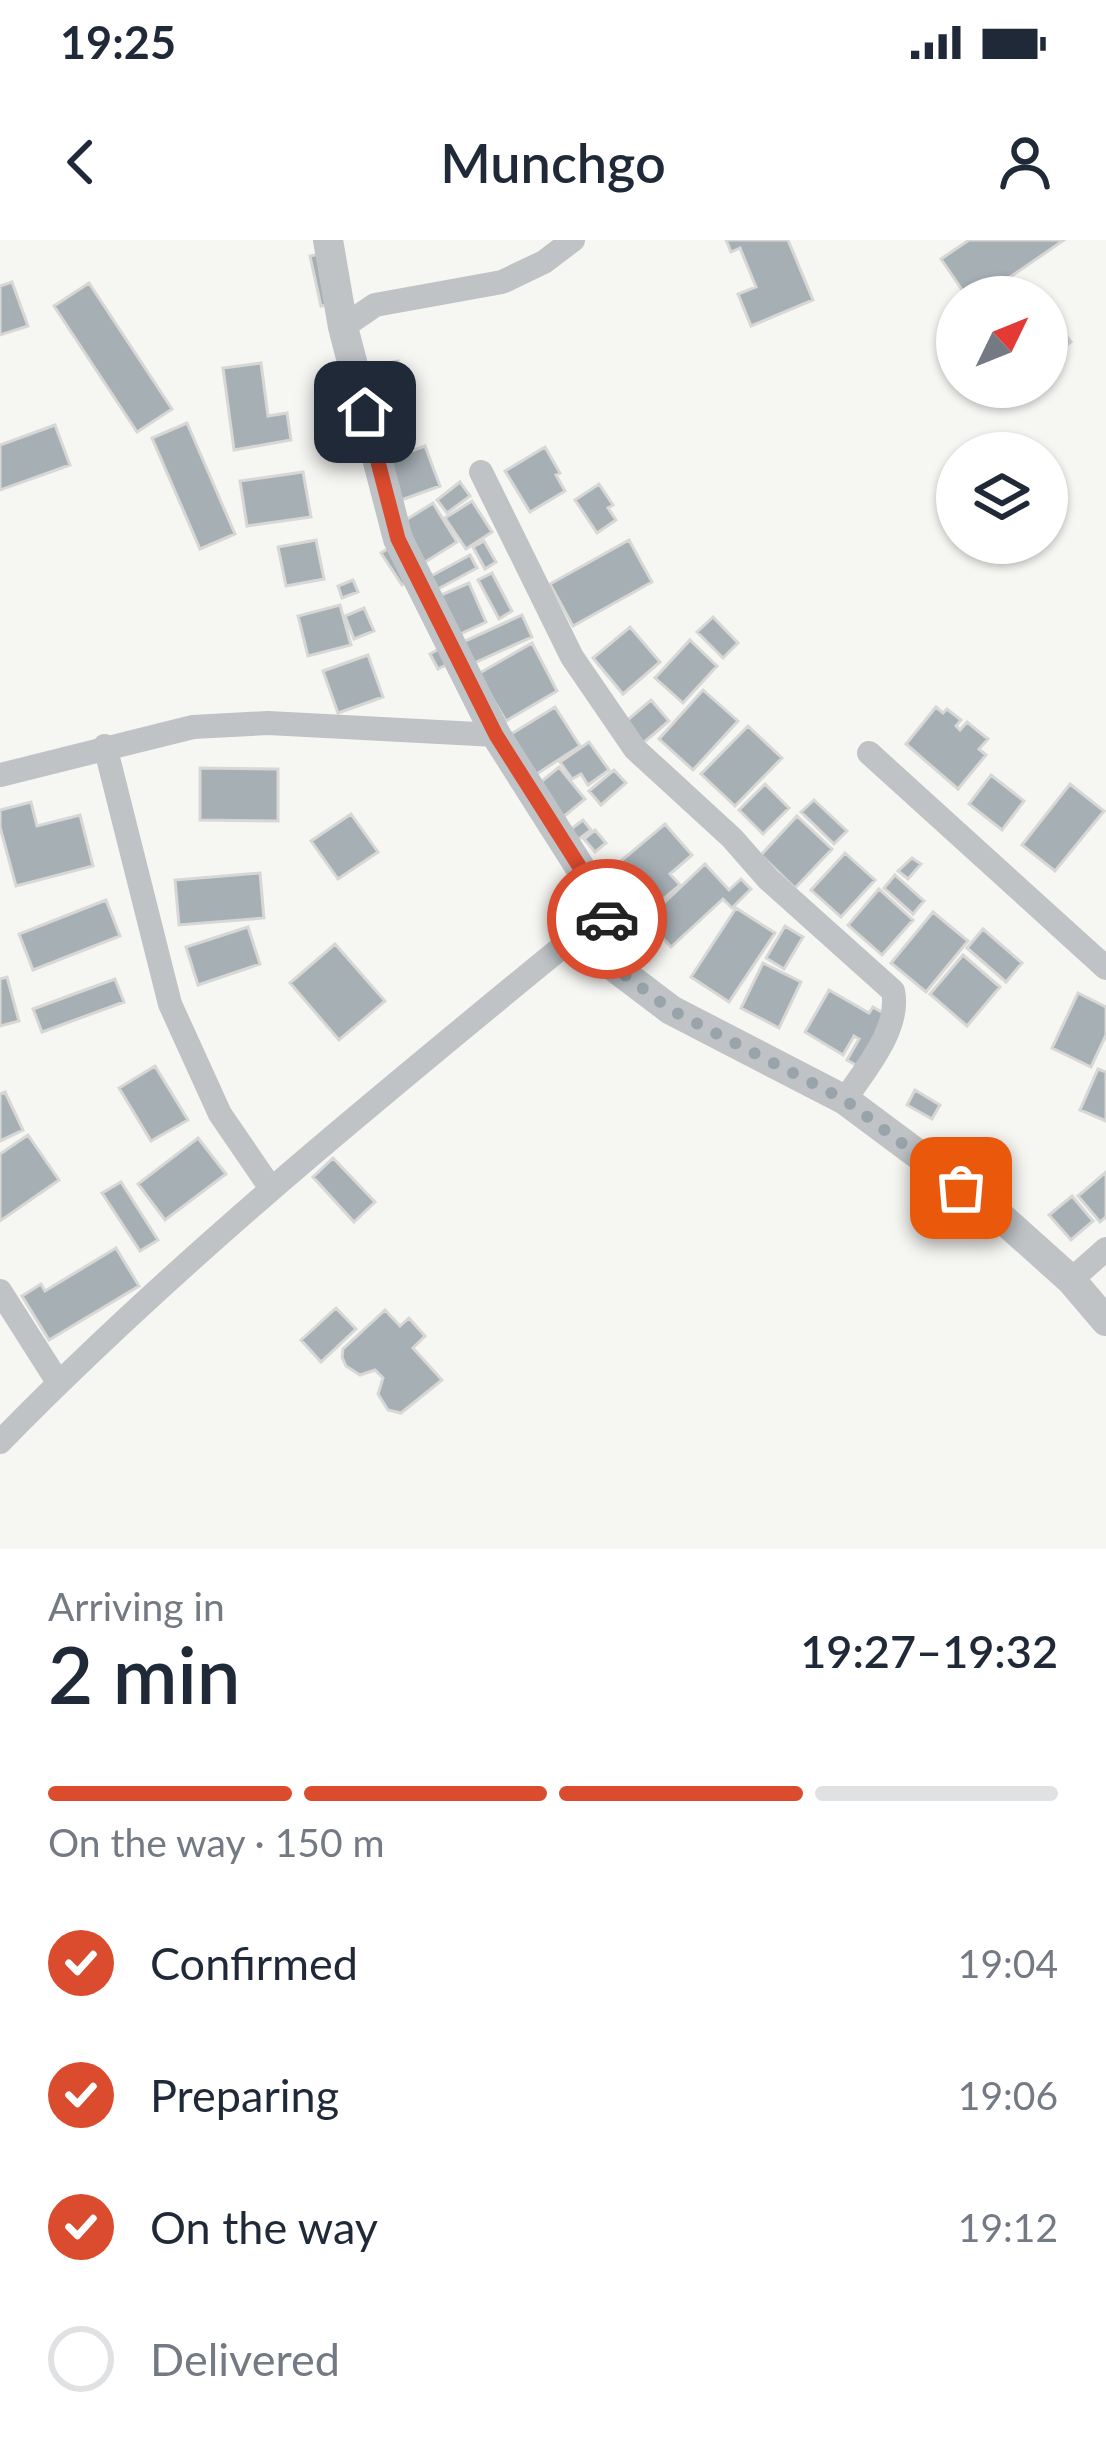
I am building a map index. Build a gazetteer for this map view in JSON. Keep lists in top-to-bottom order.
{
  "north": "top right",
  "page": {
    "status": "19:25",
    "header": "Munchgo",
    "heading": ["2 min", "Arriving in", "19:27–19:32"],
    "bar": "On the way · 150 m",
    "list": [
      ["Confirmed", "19:04"],
      ["Preparing", "19:06"],
      ["On the way", "19:12"],
      "Delivered"
    ]
  }
}
